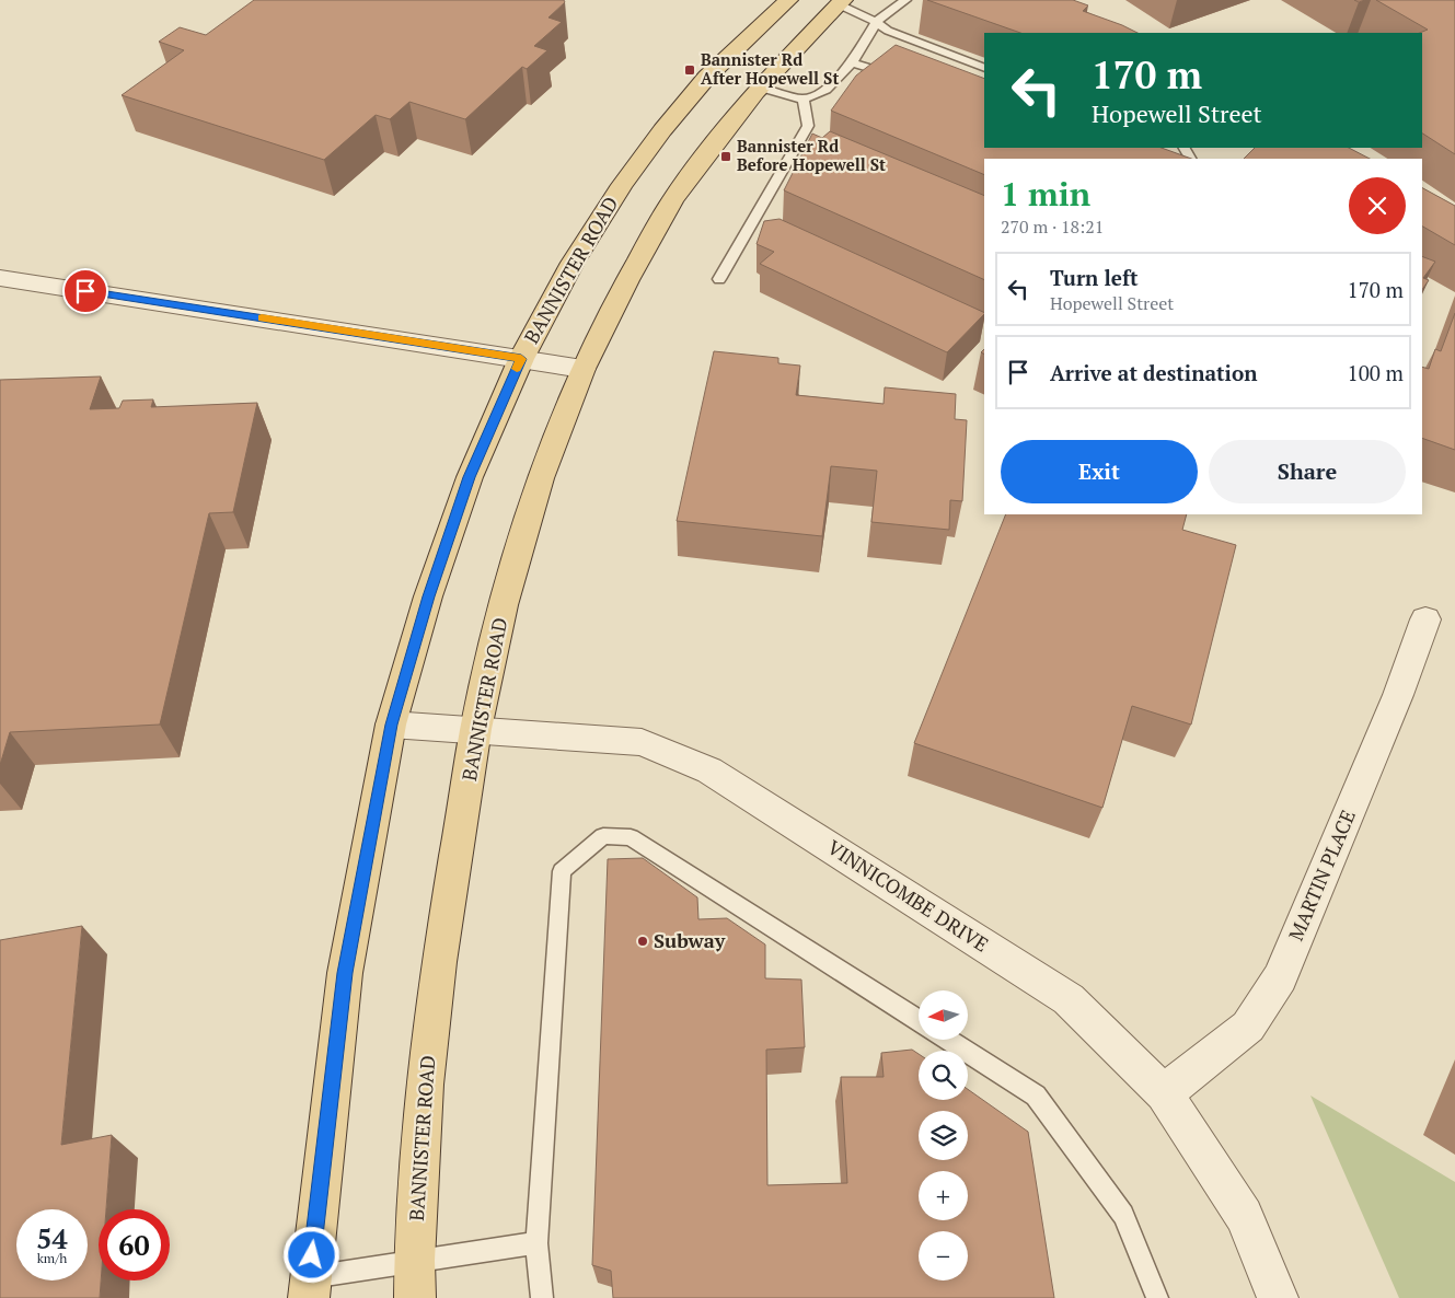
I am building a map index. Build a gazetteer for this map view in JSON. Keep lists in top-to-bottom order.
{
  "streets": {
    "main road": ["BANNISTER ROAD"],
    "street": ["MARTIN PLACE", "VINNICOMBE DRIVE"]
  },
  "crossings": [
    ["BANNISTER ROAD", "VINNICOMBE DRIVE"],
    ["MARTIN PLACE", "VINNICOMBE DRIVE"]
  ],
  "places": {
    "transit": ["Bannister Rd After Hopewell St", "Bannister Rd Before Hopewell St"],
    "other": ["Subway"]
  },
  "north": "left",
  "page": {
    "turn": ["170 m", "Hopewell Street"],
    "heading": ["1 min", "270 m · 18:21"],
    "list": [
      {
        "name": "Turn left",
        "note": "Hopewell Street",
        "value": "170 m"
      },
      {
        "name": "Arrive at destination",
        "value": "100 m"
      }
    ],
    "buttons": ["Exit", "Share"],
    "map_buttons": ["+", "−"],
    "speed": "54 km/h",
    "limit": "60"
  }
}
